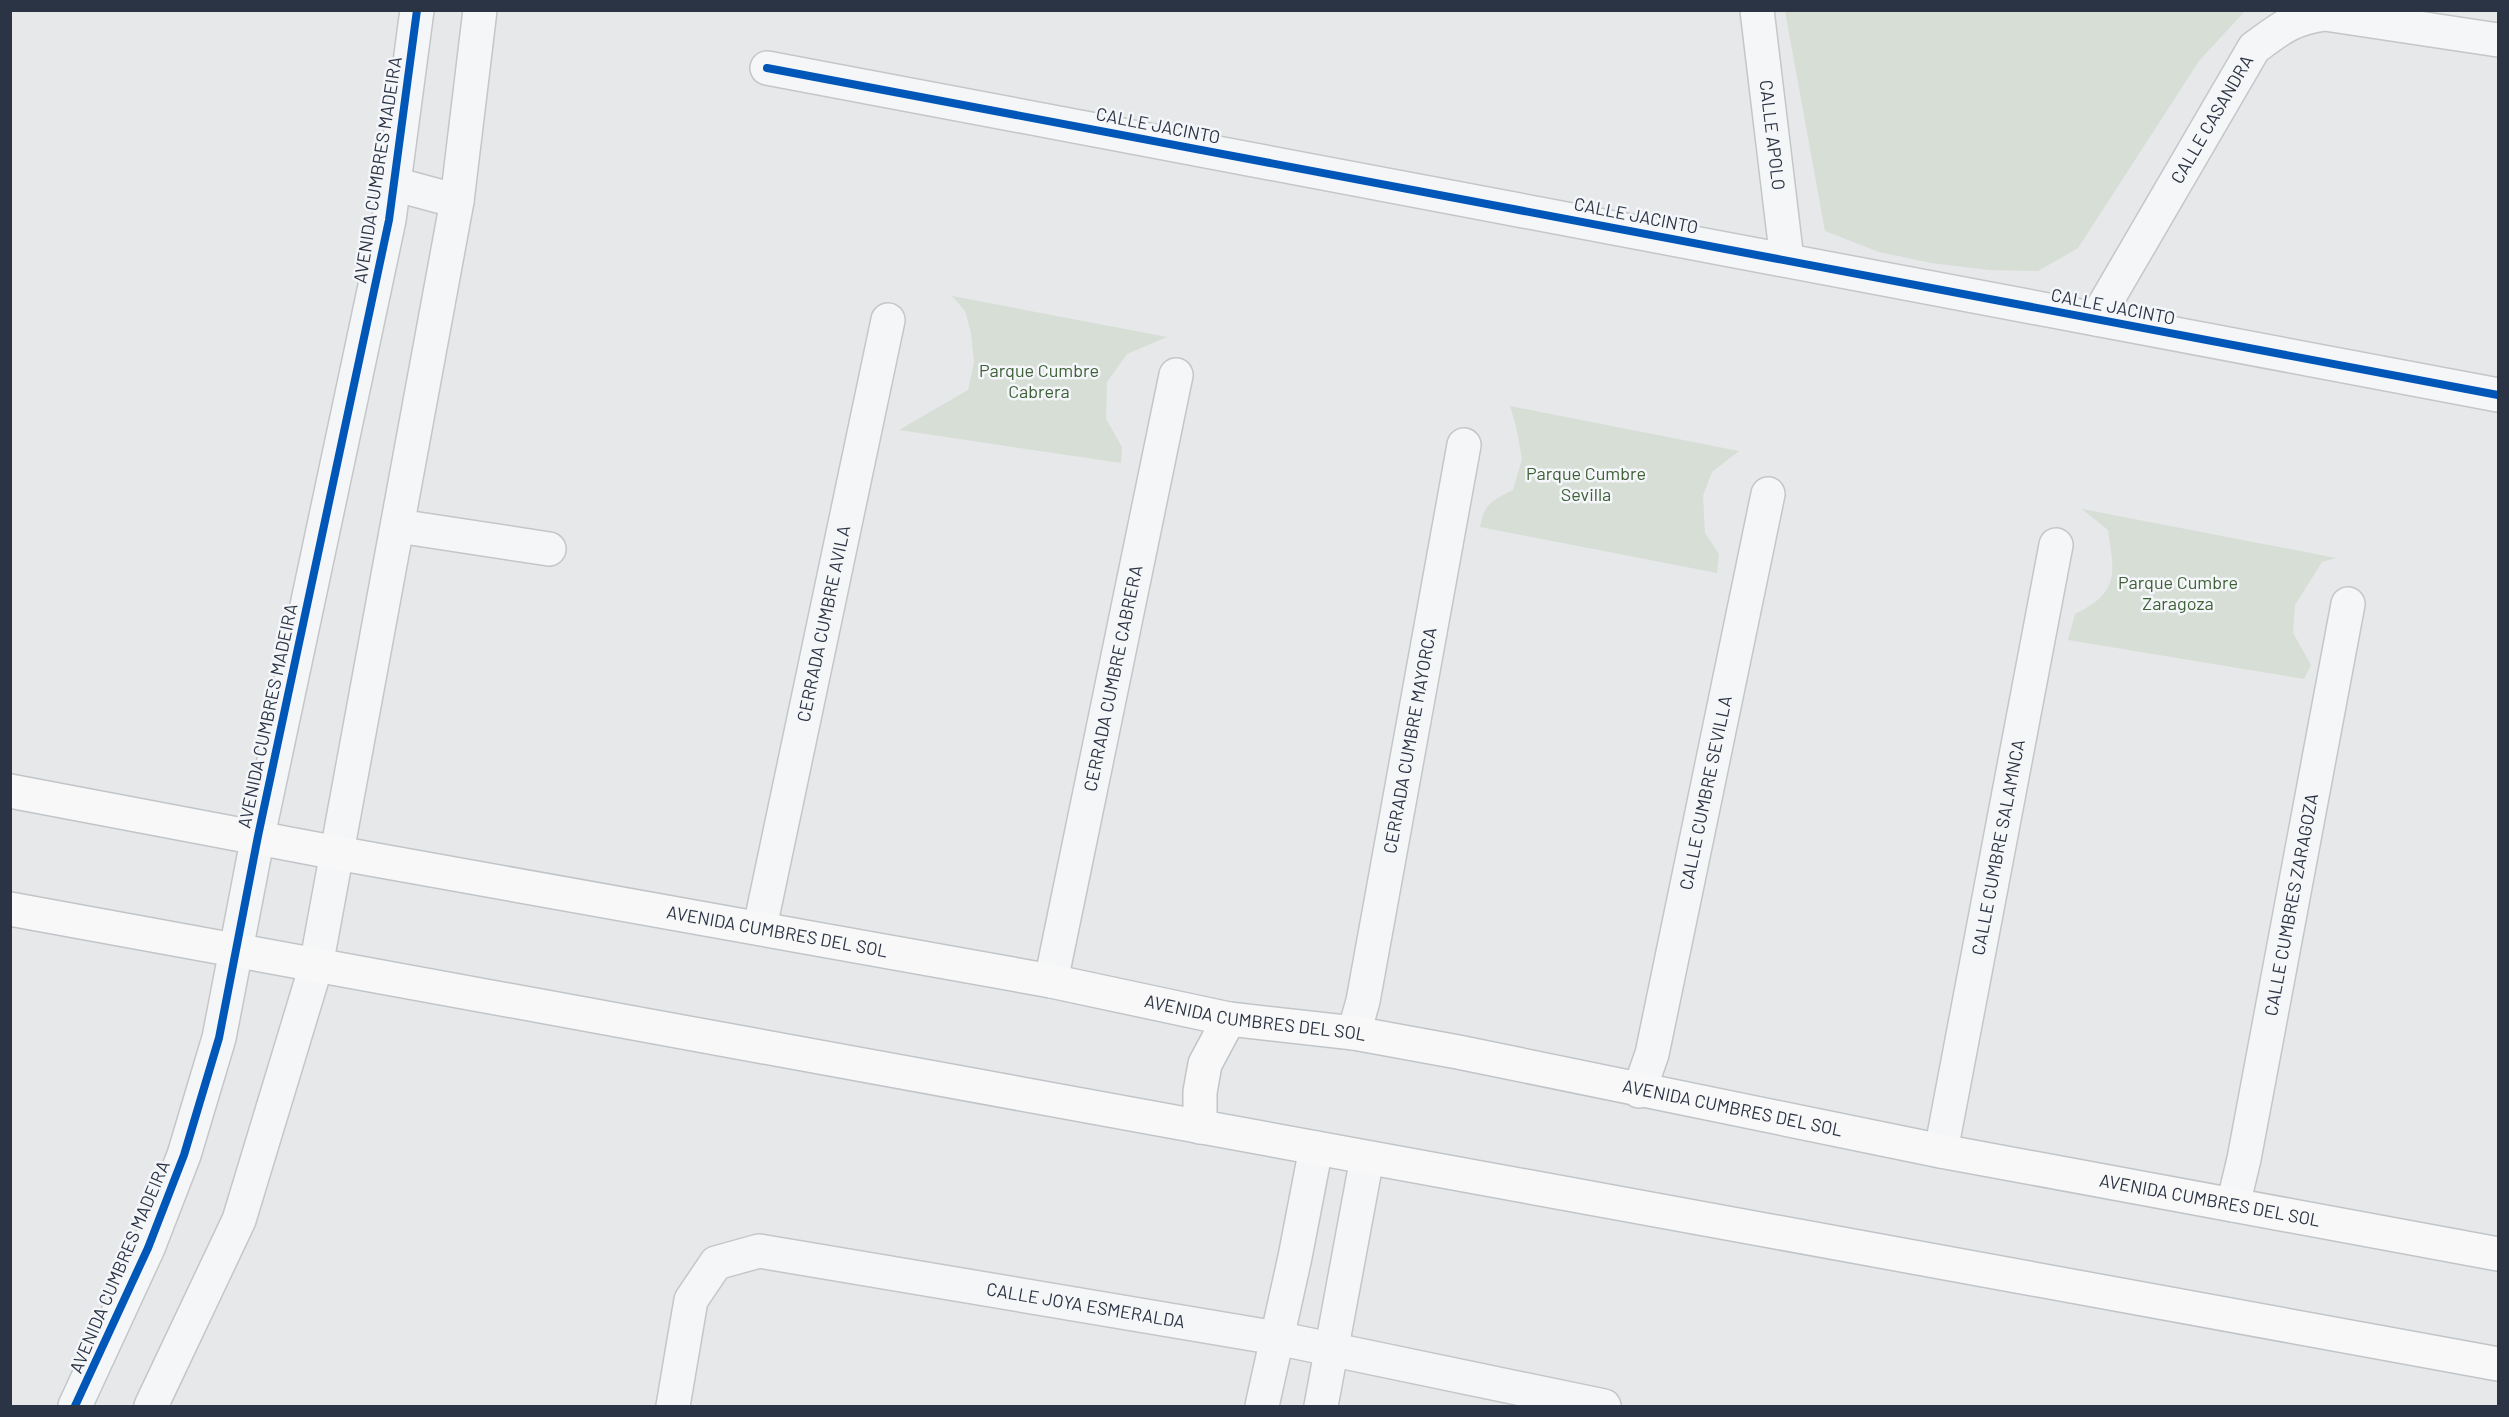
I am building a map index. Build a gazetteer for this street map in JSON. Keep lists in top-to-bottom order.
{
  "streets": {
    "main road": ["AVENIDA CUMBRES DEL SOL"],
    "street": [
      "CALLE CASANDRA",
      "CALLE JACINTO",
      "CALLE APOLO",
      "AVENIDA CUMBRES MADEIRA",
      "CERRADA CUMBRE AVILA",
      "CERRADA CUMBRE CABRERA",
      "CERRADA CUMBRE MAYORCA",
      "CALLE CUMBRE SEVILLA",
      "CALLE CUMBRE SALAMNCA",
      "CALLE CUMBRES ZARAGOZA",
      "CALLE JOYA ESMERALDA"
    ]
  },
  "crossings": [
    ["CALLE CASANDRA", "CALLE JACINTO"],
    ["CALLE JACINTO", "CALLE APOLO"],
    ["AVENIDA CUMBRES MADEIRA", "AVENIDA CUMBRES DEL SOL"],
    ["CERRADA CUMBRE AVILA", "AVENIDA CUMBRES DEL SOL"],
    ["CERRADA CUMBRE CABRERA", "AVENIDA CUMBRES DEL SOL"],
    ["CERRADA CUMBRE MAYORCA", "AVENIDA CUMBRES DEL SOL"],
    ["CALLE CUMBRE SEVILLA", "AVENIDA CUMBRES DEL SOL"],
    ["CALLE CUMBRE SALAMNCA", "AVENIDA CUMBRES DEL SOL"],
    ["CALLE CUMBRES ZARAGOZA", "AVENIDA CUMBRES DEL SOL"]
  ],
  "parks": ["Parque Cumbre Cabrera", "Parque Cumbre Sevilla", "Parque Cumbre Zaragoza"]
}
